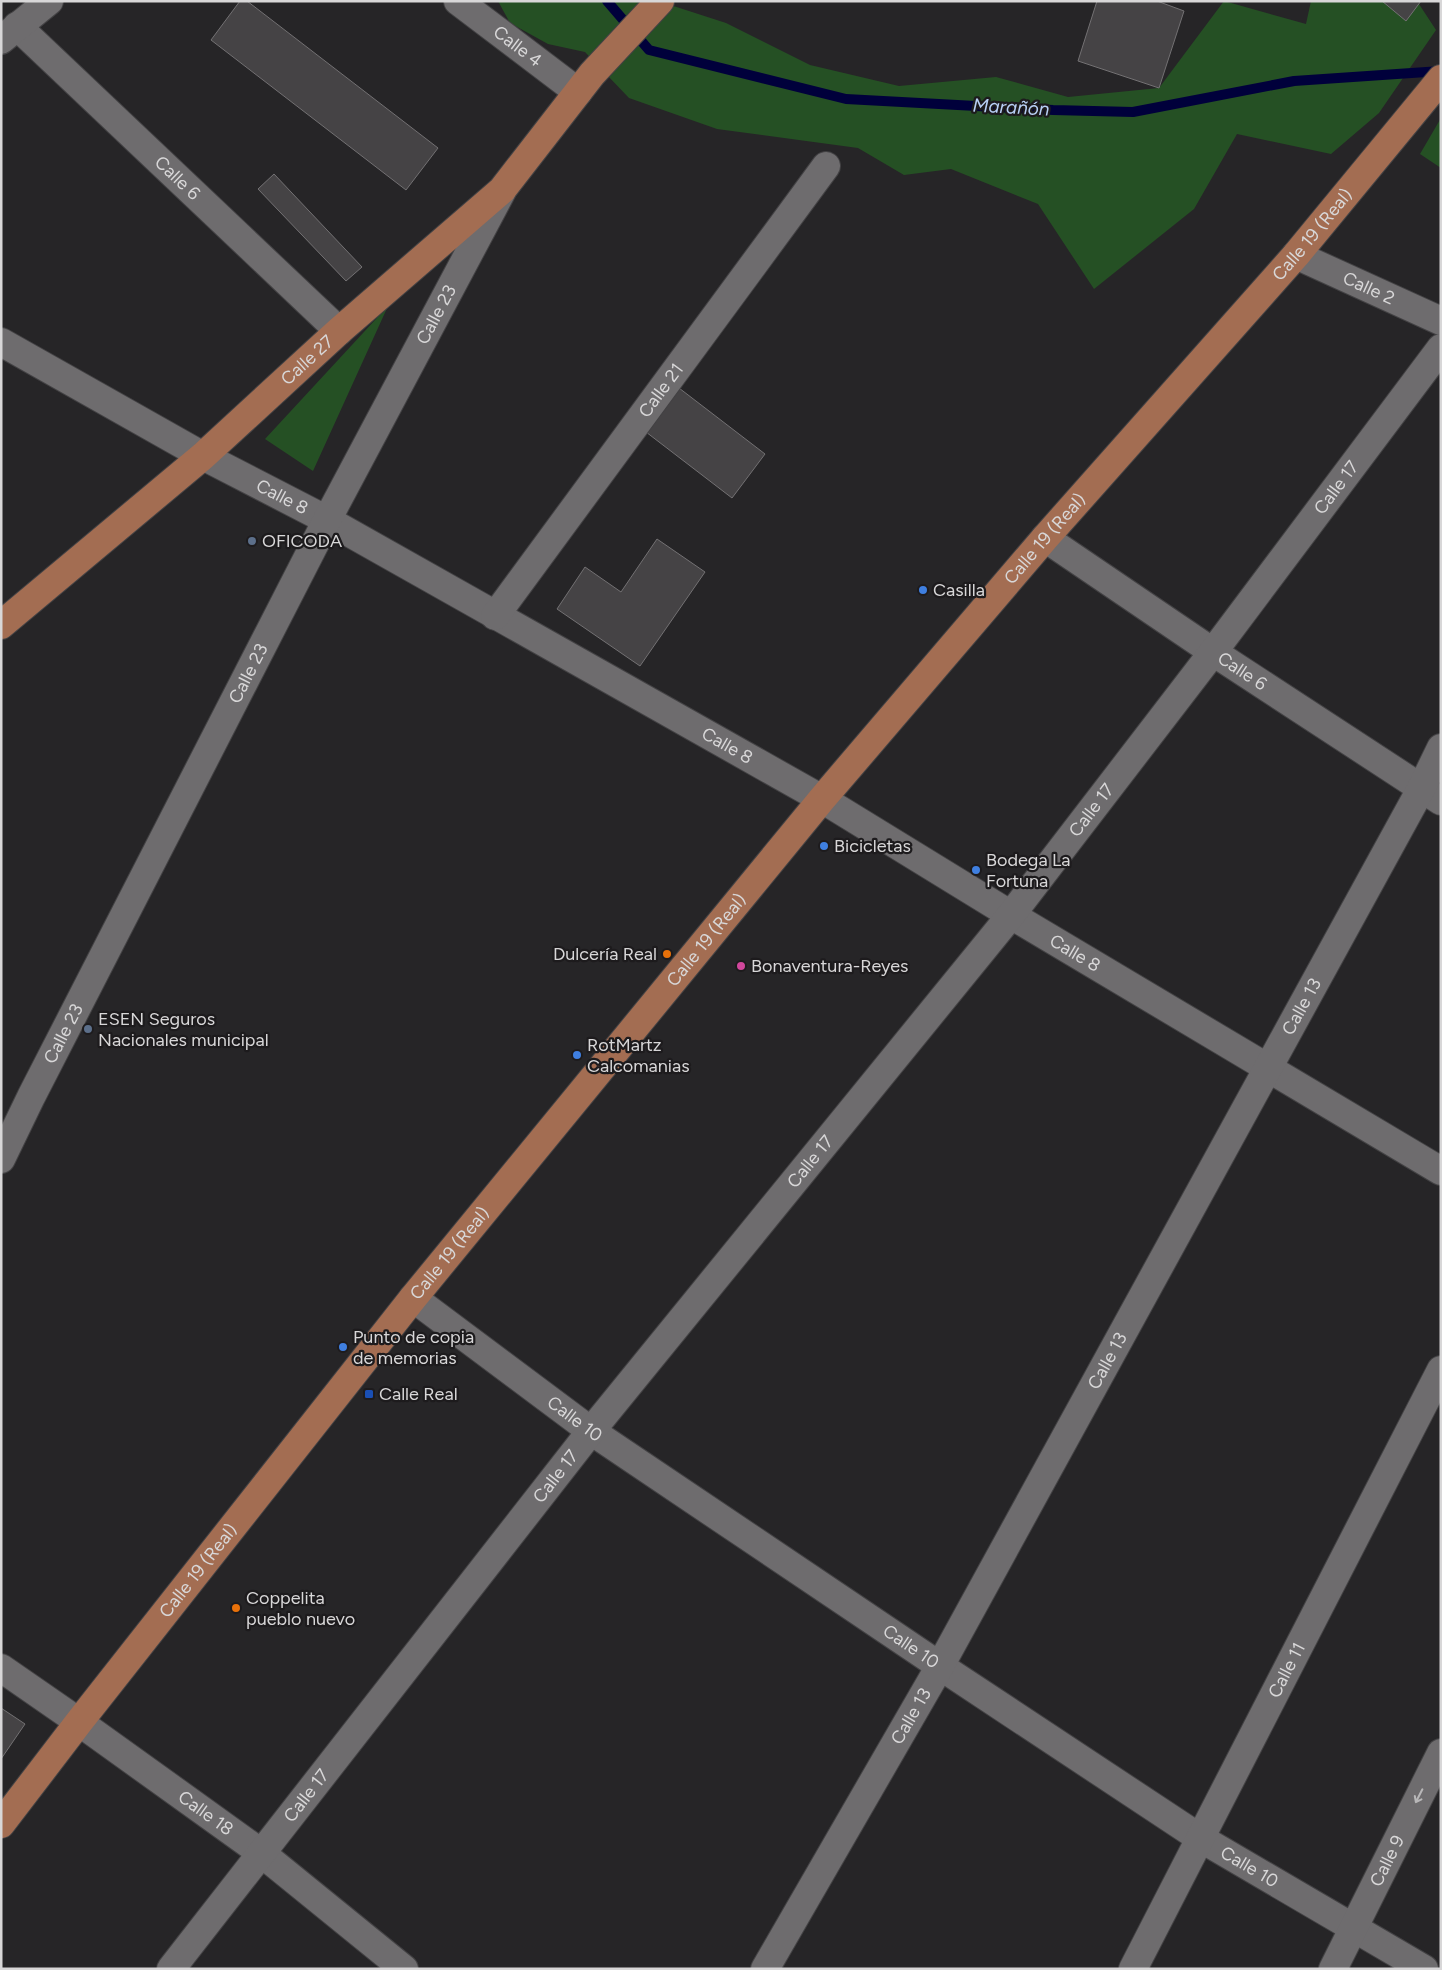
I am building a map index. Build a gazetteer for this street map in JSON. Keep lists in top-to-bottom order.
{
  "streets": {
    "main road": ["Calle 19 (Real)", "Calle 27"],
    "street": [
      "Calle 4",
      "Calle 6",
      "Calle 2",
      "Calle 23",
      "Calle 21",
      "Calle 17",
      "Calle 8",
      "Calle 13",
      "Calle 10",
      "Calle 11",
      "Calle 18",
      "Calle 9"
    ]
  },
  "crossings": [
    ["Calle 4", "Calle 27"],
    ["Calle 6", "Calle 19 (Real)"],
    ["Calle 6", "Calle 27"],
    ["Calle 6", "Calle 17"],
    ["Calle 6", "Calle 13"],
    ["Calle 19 (Real)", "Calle 2"],
    ["Calle 19 (Real)", "Calle 8"],
    ["Calle 19 (Real)", "Calle 10"],
    ["Calle 19 (Real)", "Calle 18"],
    ["Calle 23", "Calle 27"],
    ["Calle 23", "Calle 8"],
    ["Calle 27", "Calle 8"],
    ["Calle 21", "Calle 8"],
    ["Calle 17", "Calle 8"],
    ["Calle 17", "Calle 10"],
    ["Calle 17", "Calle 18"],
    ["Calle 8", "Calle 13"],
    ["Calle 13", "Calle 10"],
    ["Calle 10", "Calle 11"],
    ["Calle 10", "Calle 9"]
  ],
  "one_way": ["Calle 9"],
  "water": ["Marañón"],
  "places": {
    "other": [
      "OFICODA",
      "Casilla",
      "Bicicletas",
      "Bodega La Fortuna",
      "Dulcería Real",
      "Bonaventura-Reyes",
      "ESEN Seguros Nacionales municipal",
      "RotMartz Calcomanias",
      "Punto de copia de memorias",
      "Coppelita pueblo nuevo"
    ],
    "transit": ["Calle Real"]
  }
}
